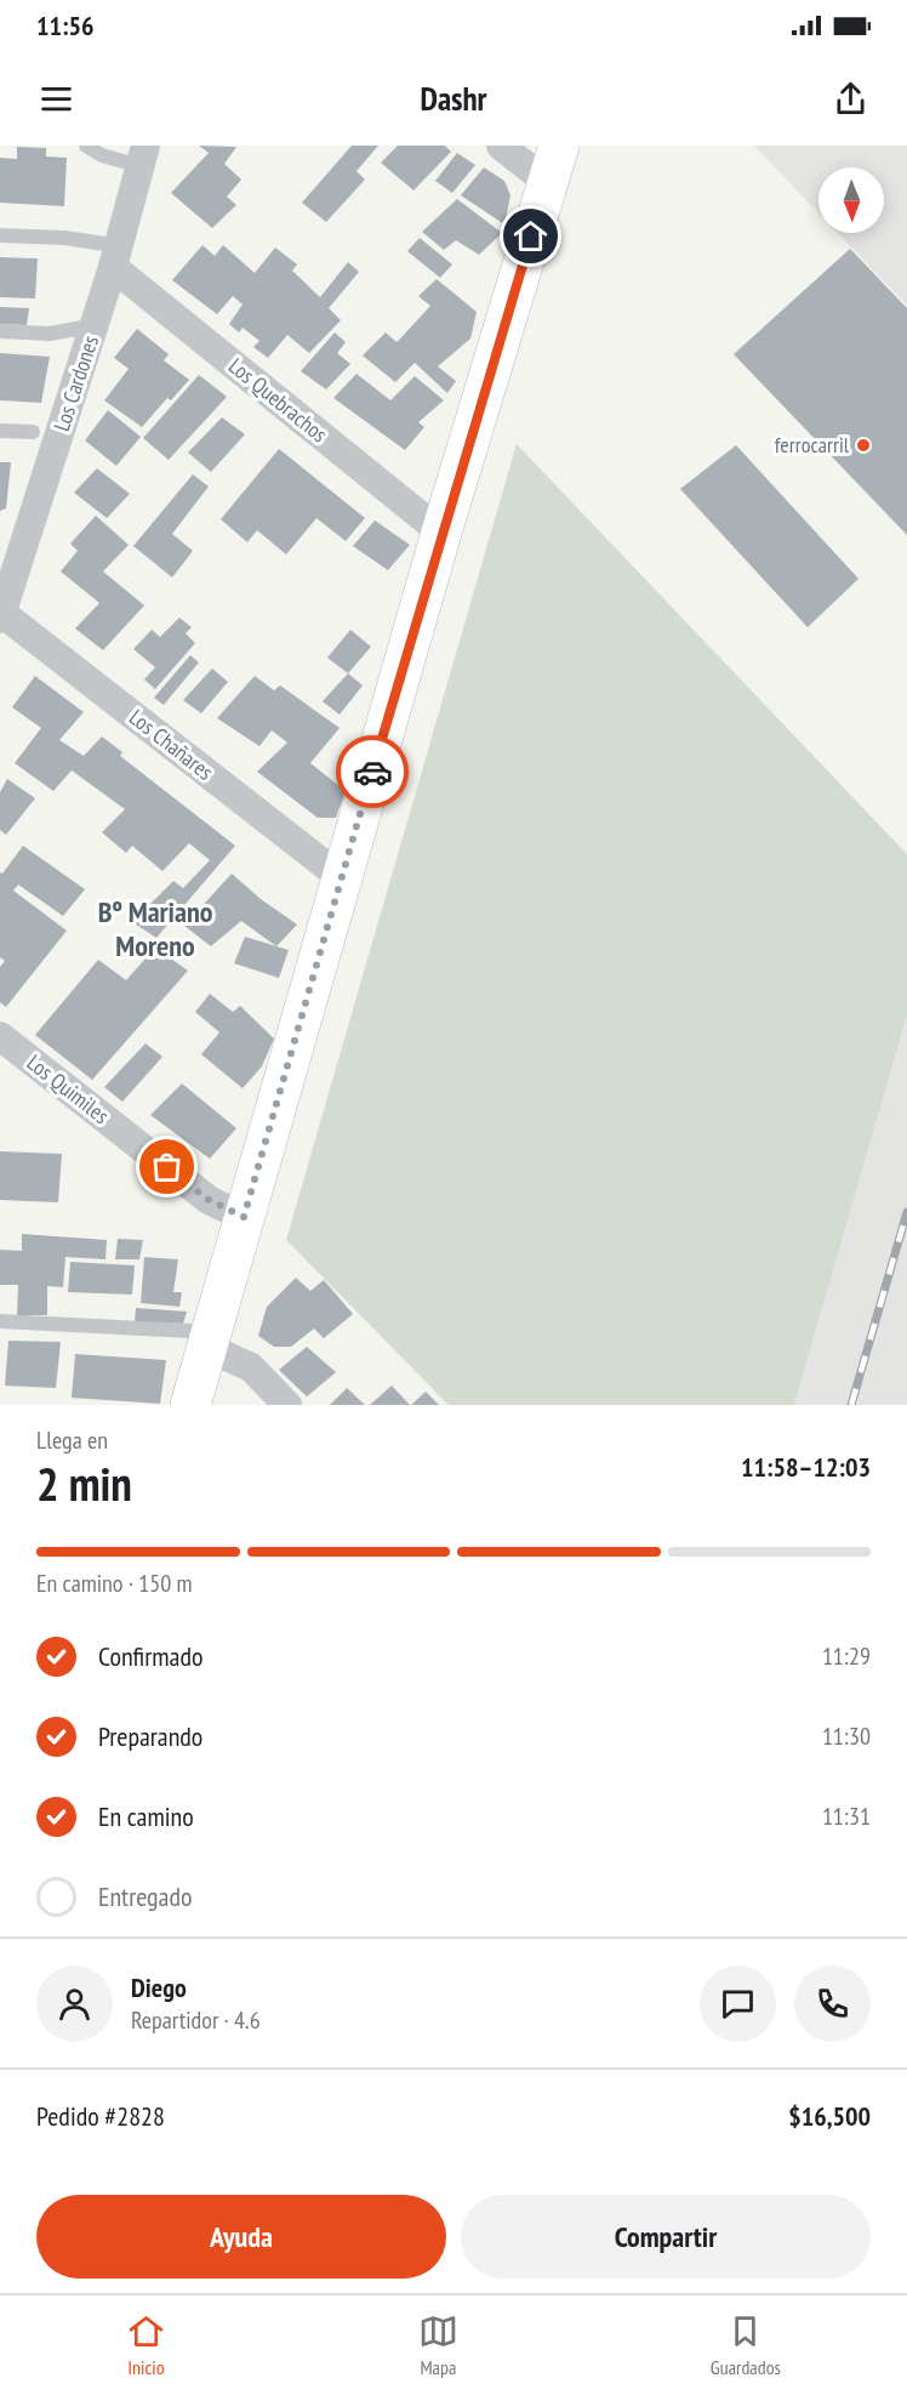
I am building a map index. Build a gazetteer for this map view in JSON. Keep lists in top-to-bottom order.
{
  "streets": {
    "street": [
      "Los Cardones",
      "Los Quebrachos",
      "Los Chañares",
      "Los Quimiles"
    ]
  },
  "crossings": [
    ["Los Cardones", "Los Quebrachos"],
    ["Los Cardones", "Los Chañares"]
  ],
  "districts": ["Bº Mariano Moreno"],
  "places": ["ferrocarril"],
  "north": "bottom",
  "page": {
    "status": "11:56",
    "header": "Dashr",
    "heading": ["2 min", "Llega en", "11:58–12:03"],
    "panel": [
      "Diego",
      "Repartidor · 4.6",
      "Pedido #2828",
      "$16,500"
    ],
    "bar": "En camino · 150 m",
    "list": [
      ["Confirmado", "11:29"],
      ["Preparando", "11:30"],
      ["En camino", "11:31"],
      "Entregado"
    ],
    "buttons": ["Ayuda", "Compartir"],
    "tabs": ["Inicio", "Mapa", "Guardados"]
  }
}
